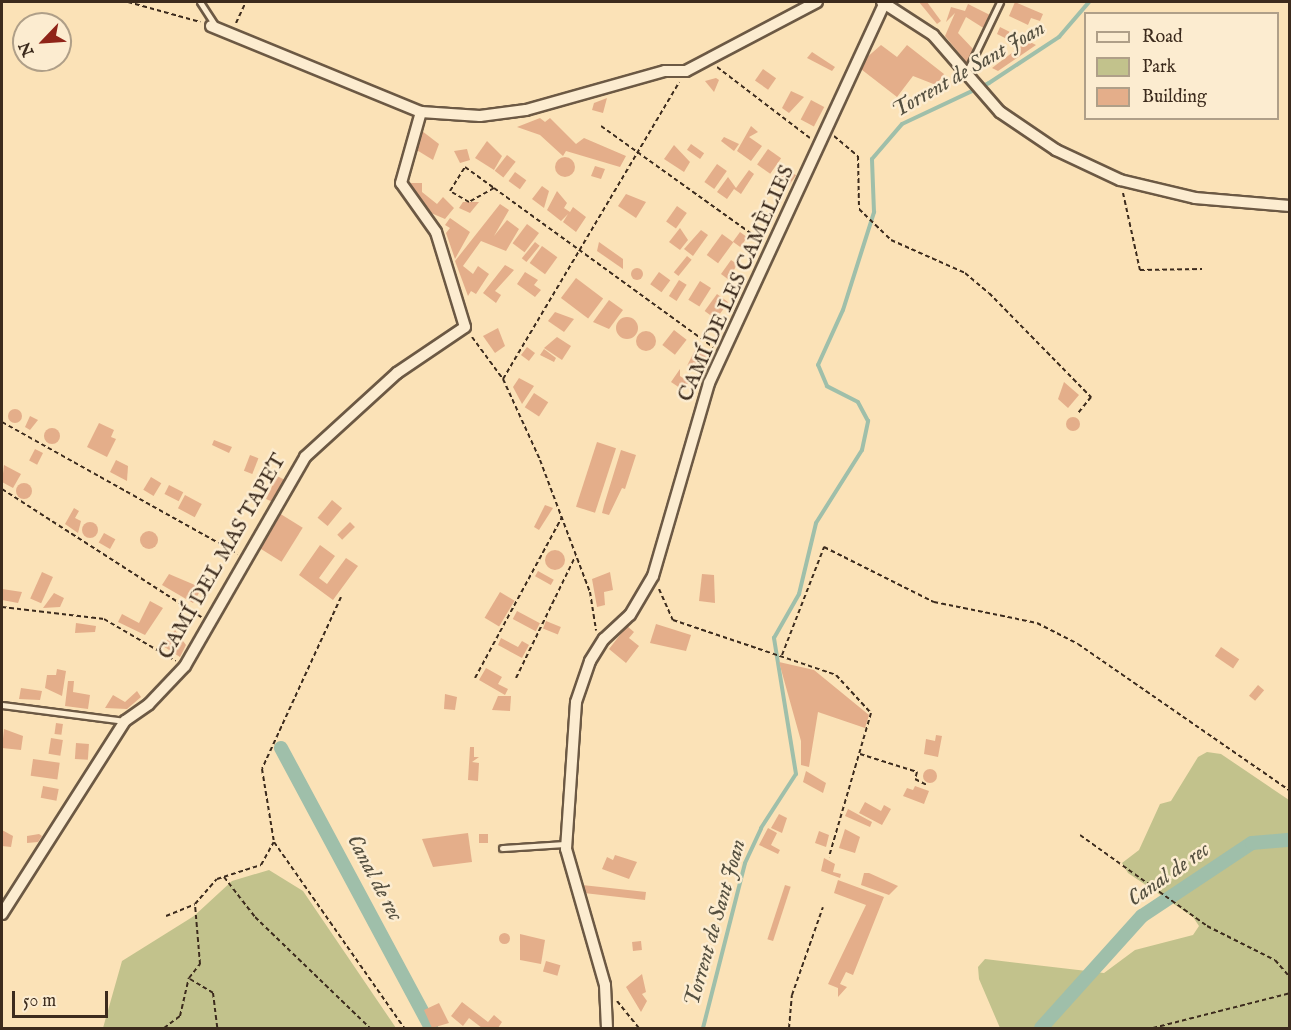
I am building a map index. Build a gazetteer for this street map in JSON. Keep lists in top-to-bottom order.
{
  "streets": {
    "street": ["CAMÍ DE LES CAMÈLIES", "CAMÍ DEL MAS TAPET"]
  },
  "water": ["Torrent de Sant Joan", "Canal de rec"],
  "legend": ["Road", "Park", "Building"],
  "scale_bar": "50 m",
  "north": "bottom left"
}
